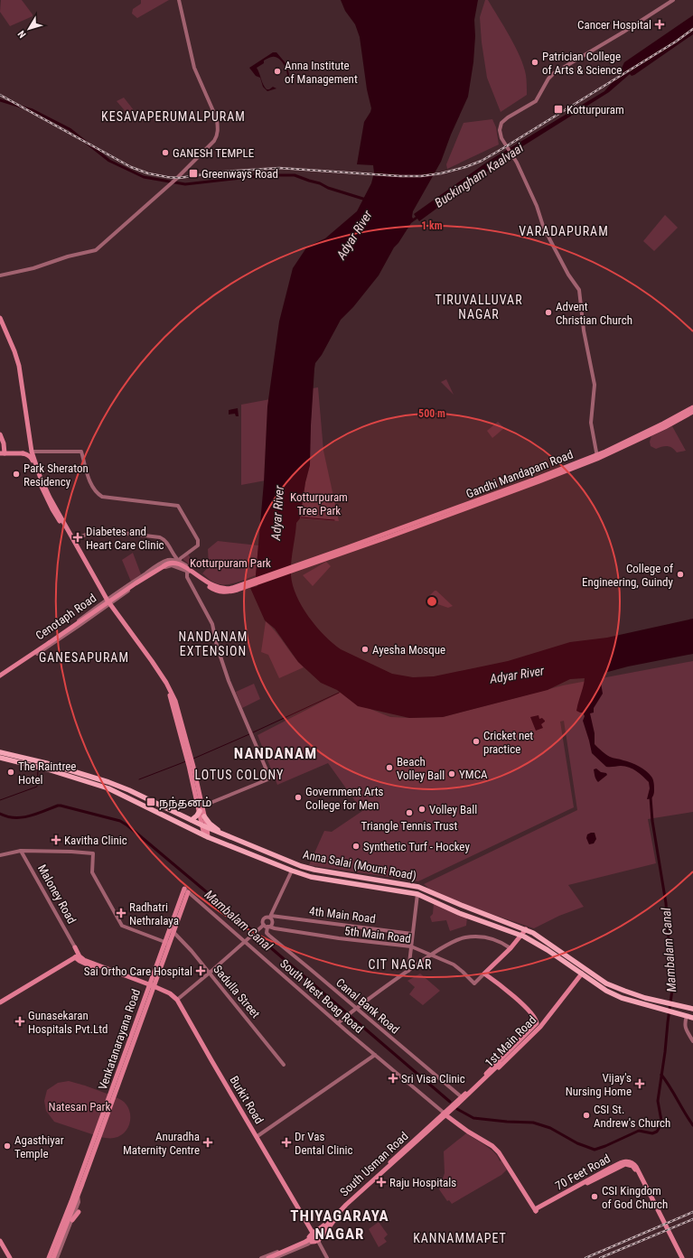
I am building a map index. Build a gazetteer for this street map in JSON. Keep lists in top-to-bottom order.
{
  "streets": {
    "main road": [
      "Gandhi Mandapam Road",
      "Cenotaph Road",
      "Anna Salai (Mount Road)",
      "Maloney Road",
      "Venkatanarayana Road",
      "1st Main Road",
      "Burkit Road",
      "South Usman Road",
      "70 Feet Road"
    ],
    "street": [
      "4th Main Road",
      "5th Main Road",
      "Sadulla Street",
      "South West Boag Road",
      "Canal Bank Road"
    ]
  },
  "crossings": [
    ["Anna Salai (Mount Road)", "1st Main Road"],
    ["4th Main Road", "5th Main Road"],
    ["4th Main Road", "Canal Bank Road"],
    ["5th Main Road", "Canal Bank Road"],
    ["Sadulla Street", "Venkatanarayana Road"],
    ["South West Boag Road", "Venkatanarayana Road"],
    ["South West Boag Road", "1st Main Road"],
    ["South West Boag Road", "South Usman Road"],
    ["Venkatanarayana Road", "Burkit Road"],
    ["1st Main Road", "South Usman Road"],
    ["Burkit Road", "South Usman Road"]
  ],
  "districts": [
    "KESAVAPERUMALPURAM",
    "VARADAPURAM",
    "TIRUVALLUVAR NAGAR",
    "NANDANAM EXTENSION",
    "GANESAPURAM",
    "NANDANAM",
    "LOTUS COLONY",
    "CIT NAGAR",
    "THIYAGARAYA NAGAR",
    "KANNAMMAPET"
  ],
  "water": ["Buckingham Kaalvaai", "Adyar River", "Mambalam Canal"],
  "parks": ["Kotturpuram Tree Park", "Kotturpuram Park", "Natesan Park"],
  "places": {
    "health": [
      "Cancer Hospital",
      "Diabetes and Heart Care Clinic",
      "Kavitha Clinic",
      "Radhatri Nethralaya",
      "Sai Ortho Care Hospital",
      "Gunasekaran Hospitals Pvt.Ltd",
      "Sri Visa Clinic",
      "Vijay's Nursing Home",
      "Anuradha Maternity Centre",
      "Dr Vas Dental Clinic",
      "Raju Hospitals"
    ],
    "other": [
      "Patrician College of Arts & Science",
      "Anna Institute of Management",
      "GANESH TEMPLE",
      "Advent Christian Church",
      "Park Sheraton Residency",
      "College of Engineering, Guindy",
      "Ayesha Mosque",
      "Cricket net practice",
      "Beach Volley Ball",
      "The Raintree Hotel",
      "YMCA",
      "Government Arts College for Men",
      "Volley Ball",
      "Triangle Tennis Trust",
      "Synthetic Turf - Hockey",
      "CSI St. Andrew's Church",
      "Agasthiyar Temple",
      "CSI Kingdom of God Church"
    ],
    "transit": ["Kotturpuram", "Greenways Road", "நந்தனம்"]
  },
  "north": "bottom left",
  "rings": ["1 km", "500 m"]
}
